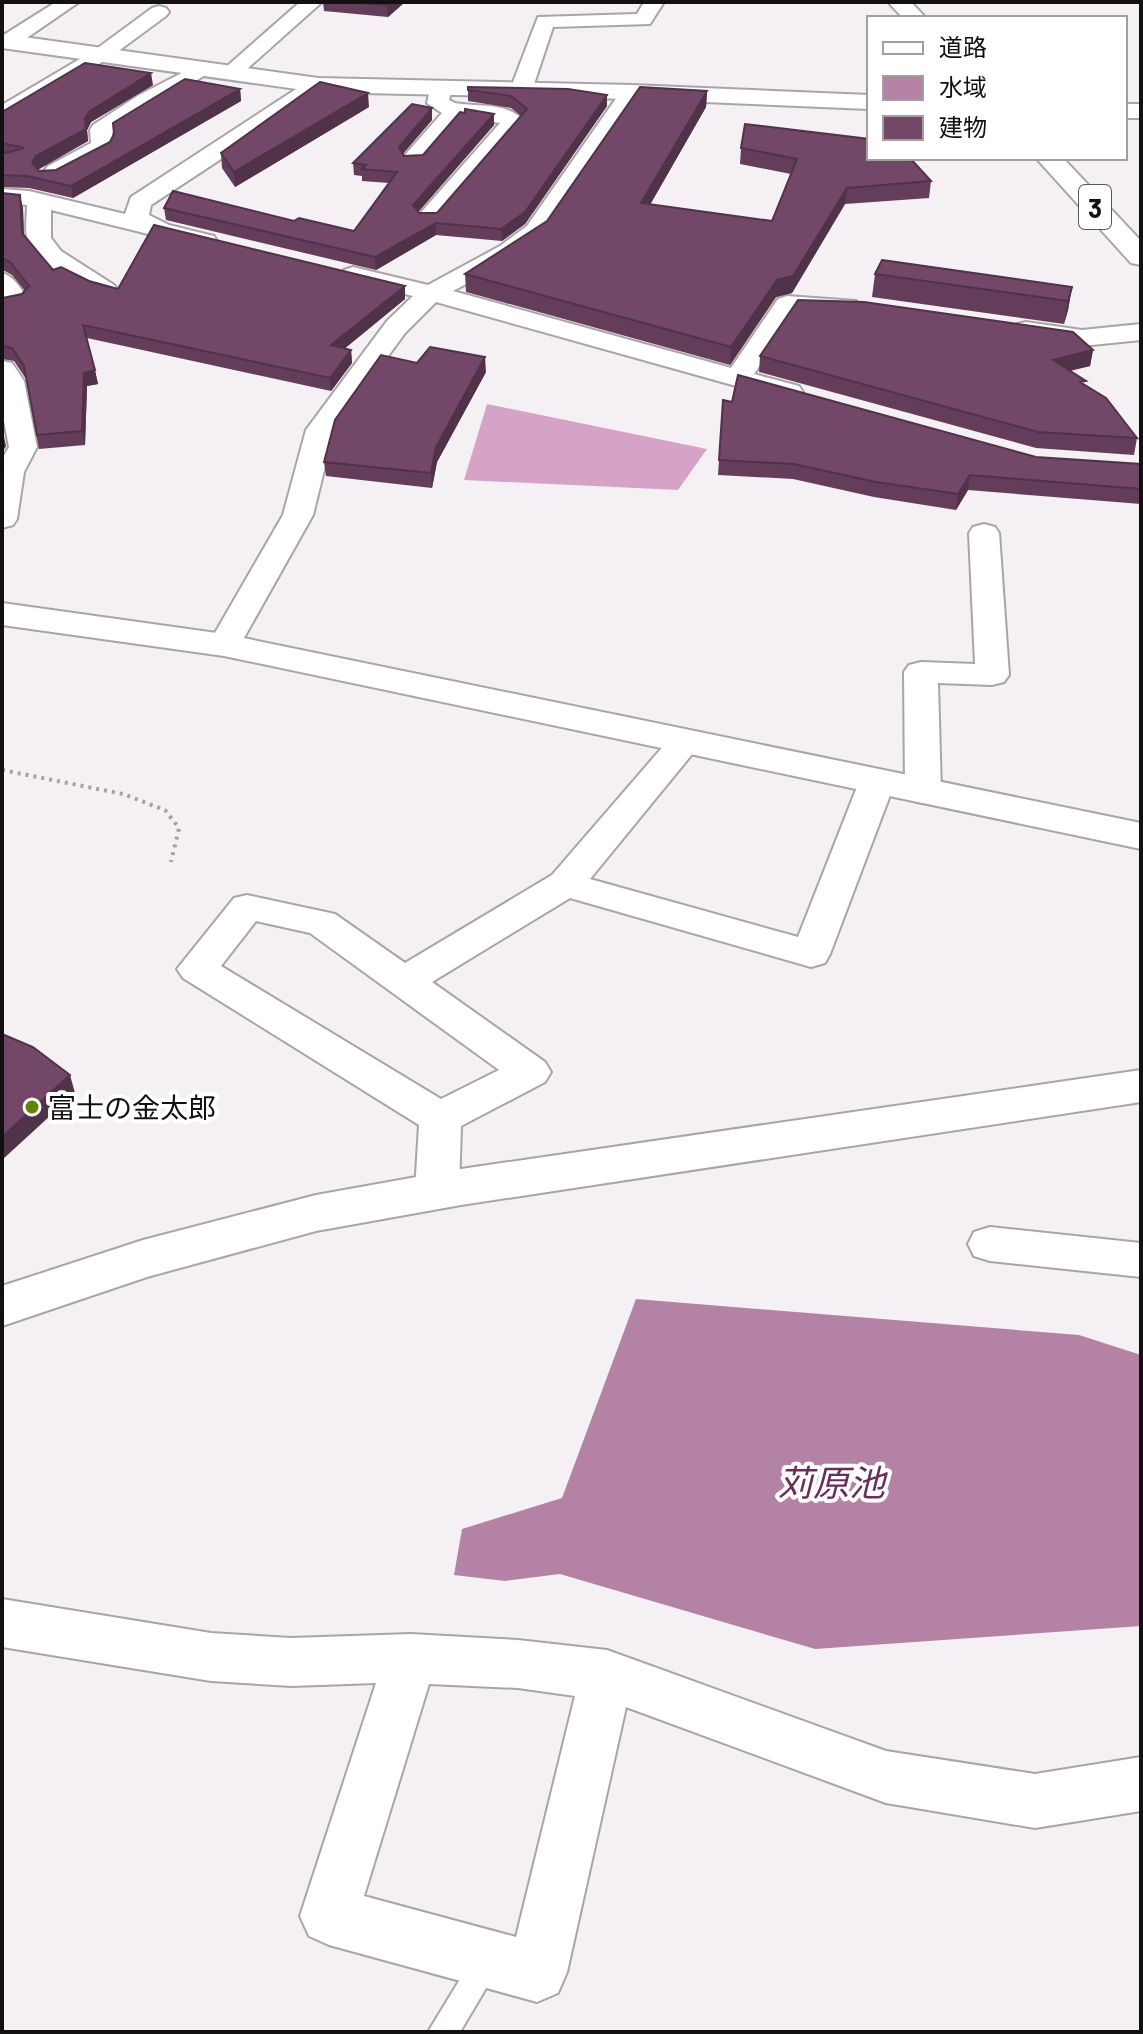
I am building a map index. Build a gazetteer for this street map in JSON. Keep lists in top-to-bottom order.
{
  "streets": {
    "main road": ["3"]
  },
  "water": ["苅原池"],
  "places": ["富士の金太郎"],
  "legend": ["道路", "水域", "建物"]
}
